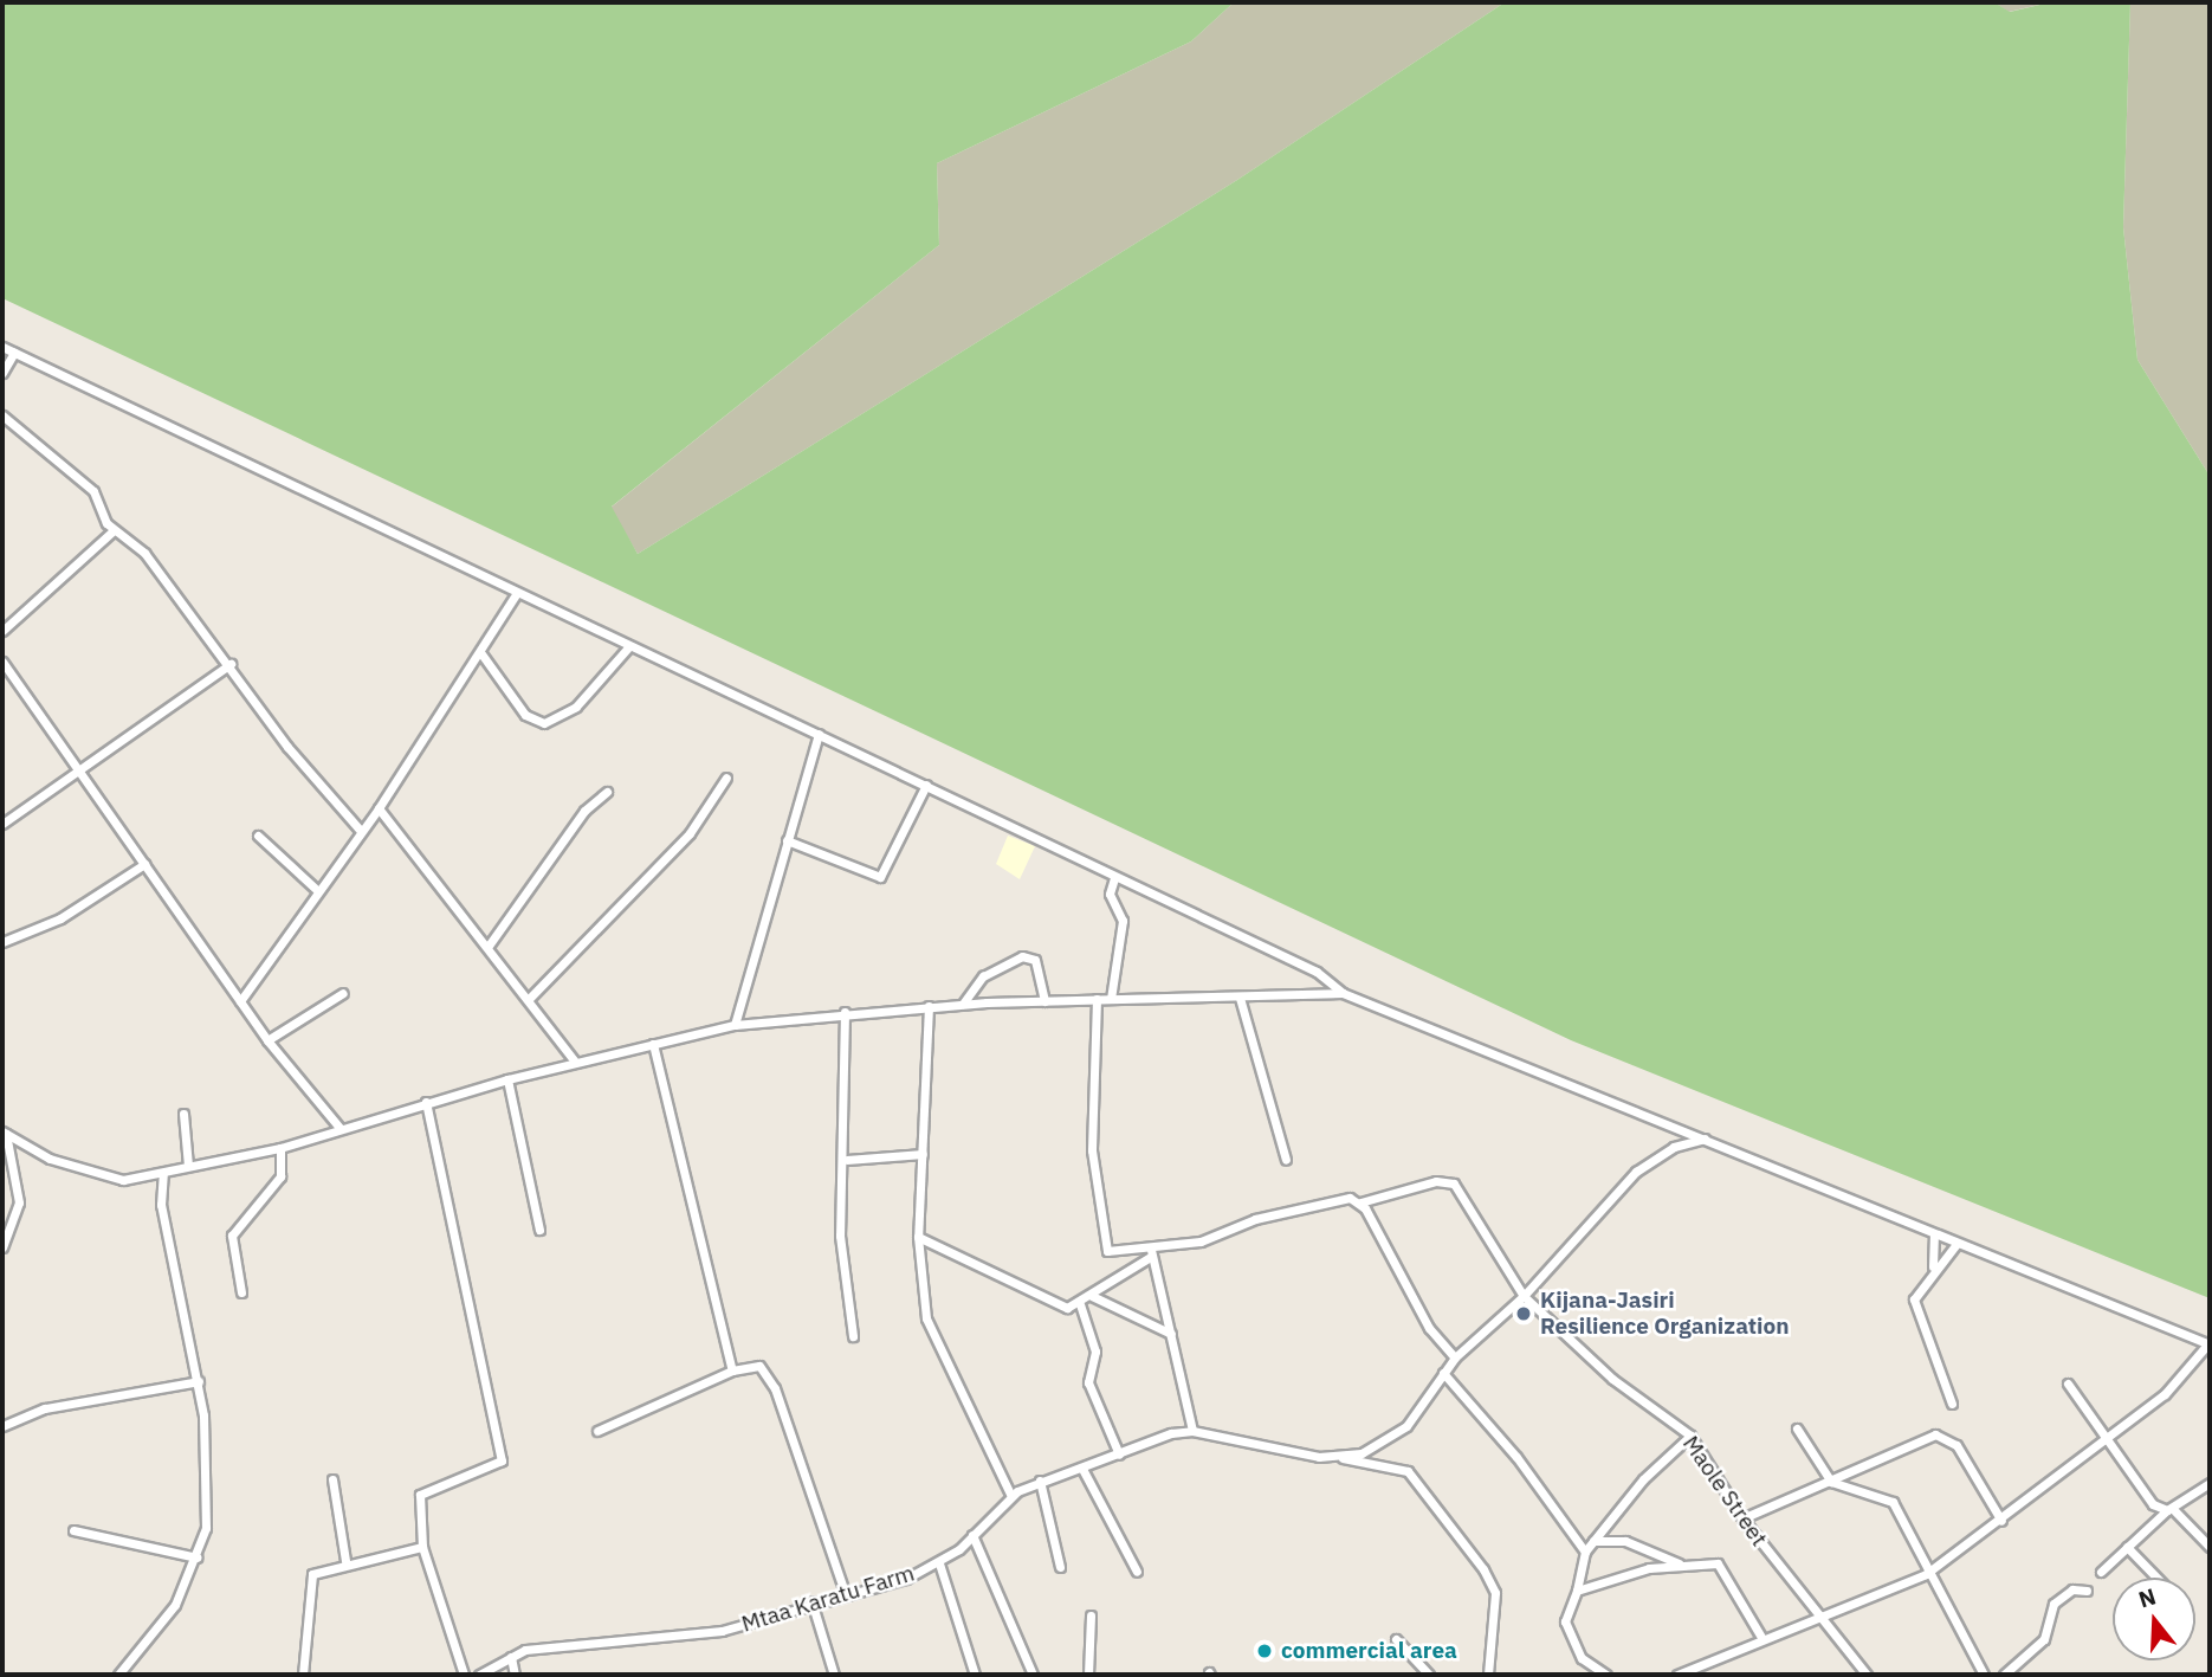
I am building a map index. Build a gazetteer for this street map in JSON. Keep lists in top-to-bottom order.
{
  "streets": {
    "street": ["Maole Street", "Mtaa Karatu Farm"]
  },
  "places": ["Kijana-Jasiri Resilience Organization", "commercial area"],
  "north": "top"
}
